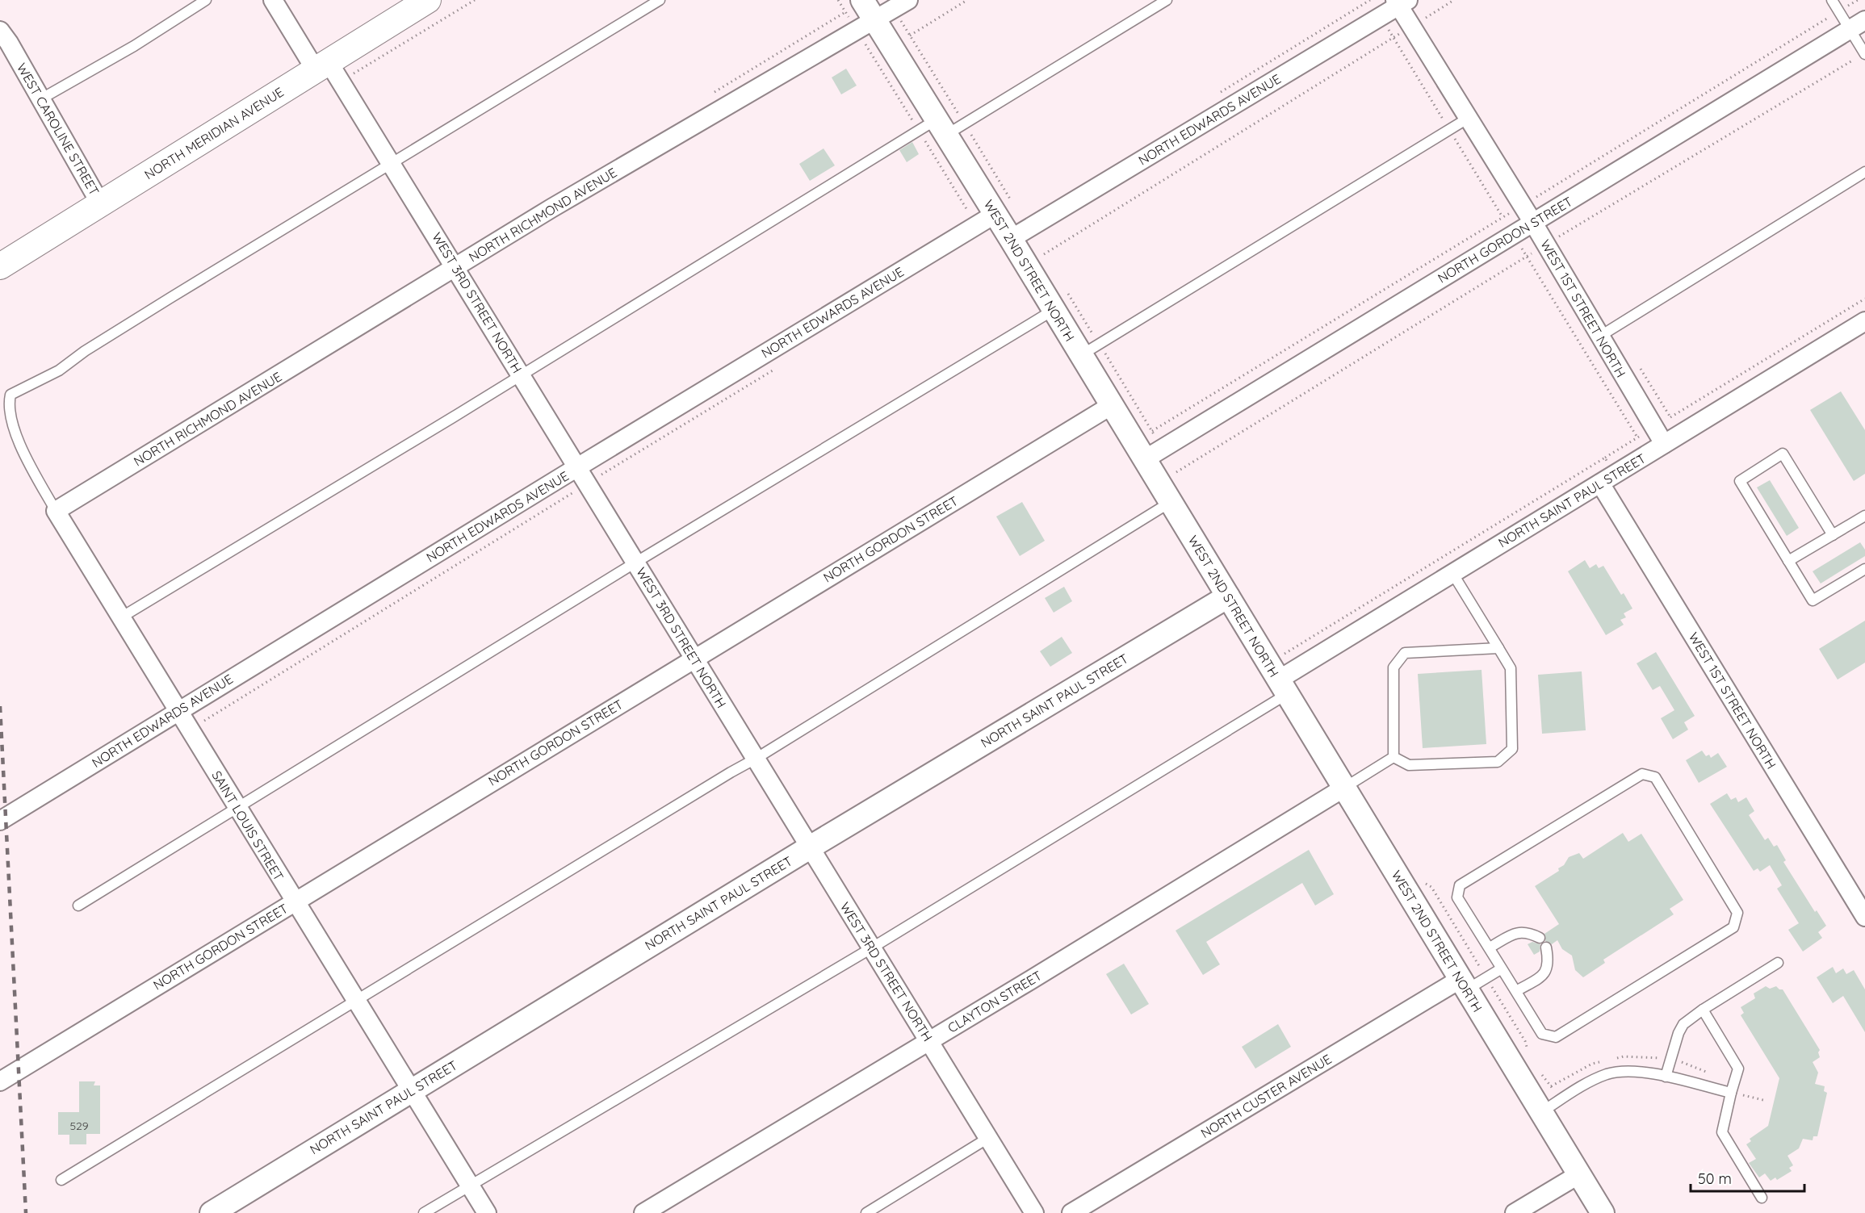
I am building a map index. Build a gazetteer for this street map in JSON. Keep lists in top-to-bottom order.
{
  "streets": {
    "main road": ["NORTH MERIDIAN AVENUE"],
    "street": [
      "NORTH EDWARDS AVENUE",
      "WEST CAROLINE STREET",
      "NORTH RICHMOND AVENUE",
      "NORTH GORDON STREET",
      "WEST 2ND STREET NORTH",
      "WEST 3RD STREET NORTH",
      "WEST 1ST STREET NORTH",
      "NORTH SAINT PAUL STREET",
      "SAINT LOUIS STREET",
      "CLAYTON STREET",
      "NORTH CUSTER AVENUE"
    ]
  },
  "crossings": [
    ["NORTH EDWARDS AVENUE", "WEST 2ND STREET NORTH"],
    ["NORTH EDWARDS AVENUE", "WEST 3RD STREET NORTH"],
    ["NORTH EDWARDS AVENUE", "WEST 1ST STREET NORTH"],
    ["NORTH EDWARDS AVENUE", "SAINT LOUIS STREET"],
    ["WEST CAROLINE STREET", "NORTH MERIDIAN AVENUE"],
    ["NORTH MERIDIAN AVENUE", "WEST 3RD STREET NORTH"],
    ["NORTH RICHMOND AVENUE", "WEST 2ND STREET NORTH"],
    ["NORTH RICHMOND AVENUE", "WEST 3RD STREET NORTH"],
    ["NORTH RICHMOND AVENUE", "SAINT LOUIS STREET"],
    ["NORTH GORDON STREET", "WEST 2ND STREET NORTH"],
    ["NORTH GORDON STREET", "WEST 3RD STREET NORTH"],
    ["NORTH GORDON STREET", "WEST 1ST STREET NORTH"],
    ["NORTH GORDON STREET", "SAINT LOUIS STREET"],
    ["WEST 2ND STREET NORTH", "NORTH SAINT PAUL STREET"],
    ["WEST 2ND STREET NORTH", "CLAYTON STREET"],
    ["WEST 2ND STREET NORTH", "NORTH CUSTER AVENUE"],
    ["WEST 3RD STREET NORTH", "NORTH SAINT PAUL STREET"],
    ["WEST 3RD STREET NORTH", "CLAYTON STREET"],
    ["WEST 1ST STREET NORTH", "NORTH SAINT PAUL STREET"],
    ["NORTH SAINT PAUL STREET", "SAINT LOUIS STREET"]
  ],
  "house_numbers": ["529"],
  "scale_bar": "50 m"
}
